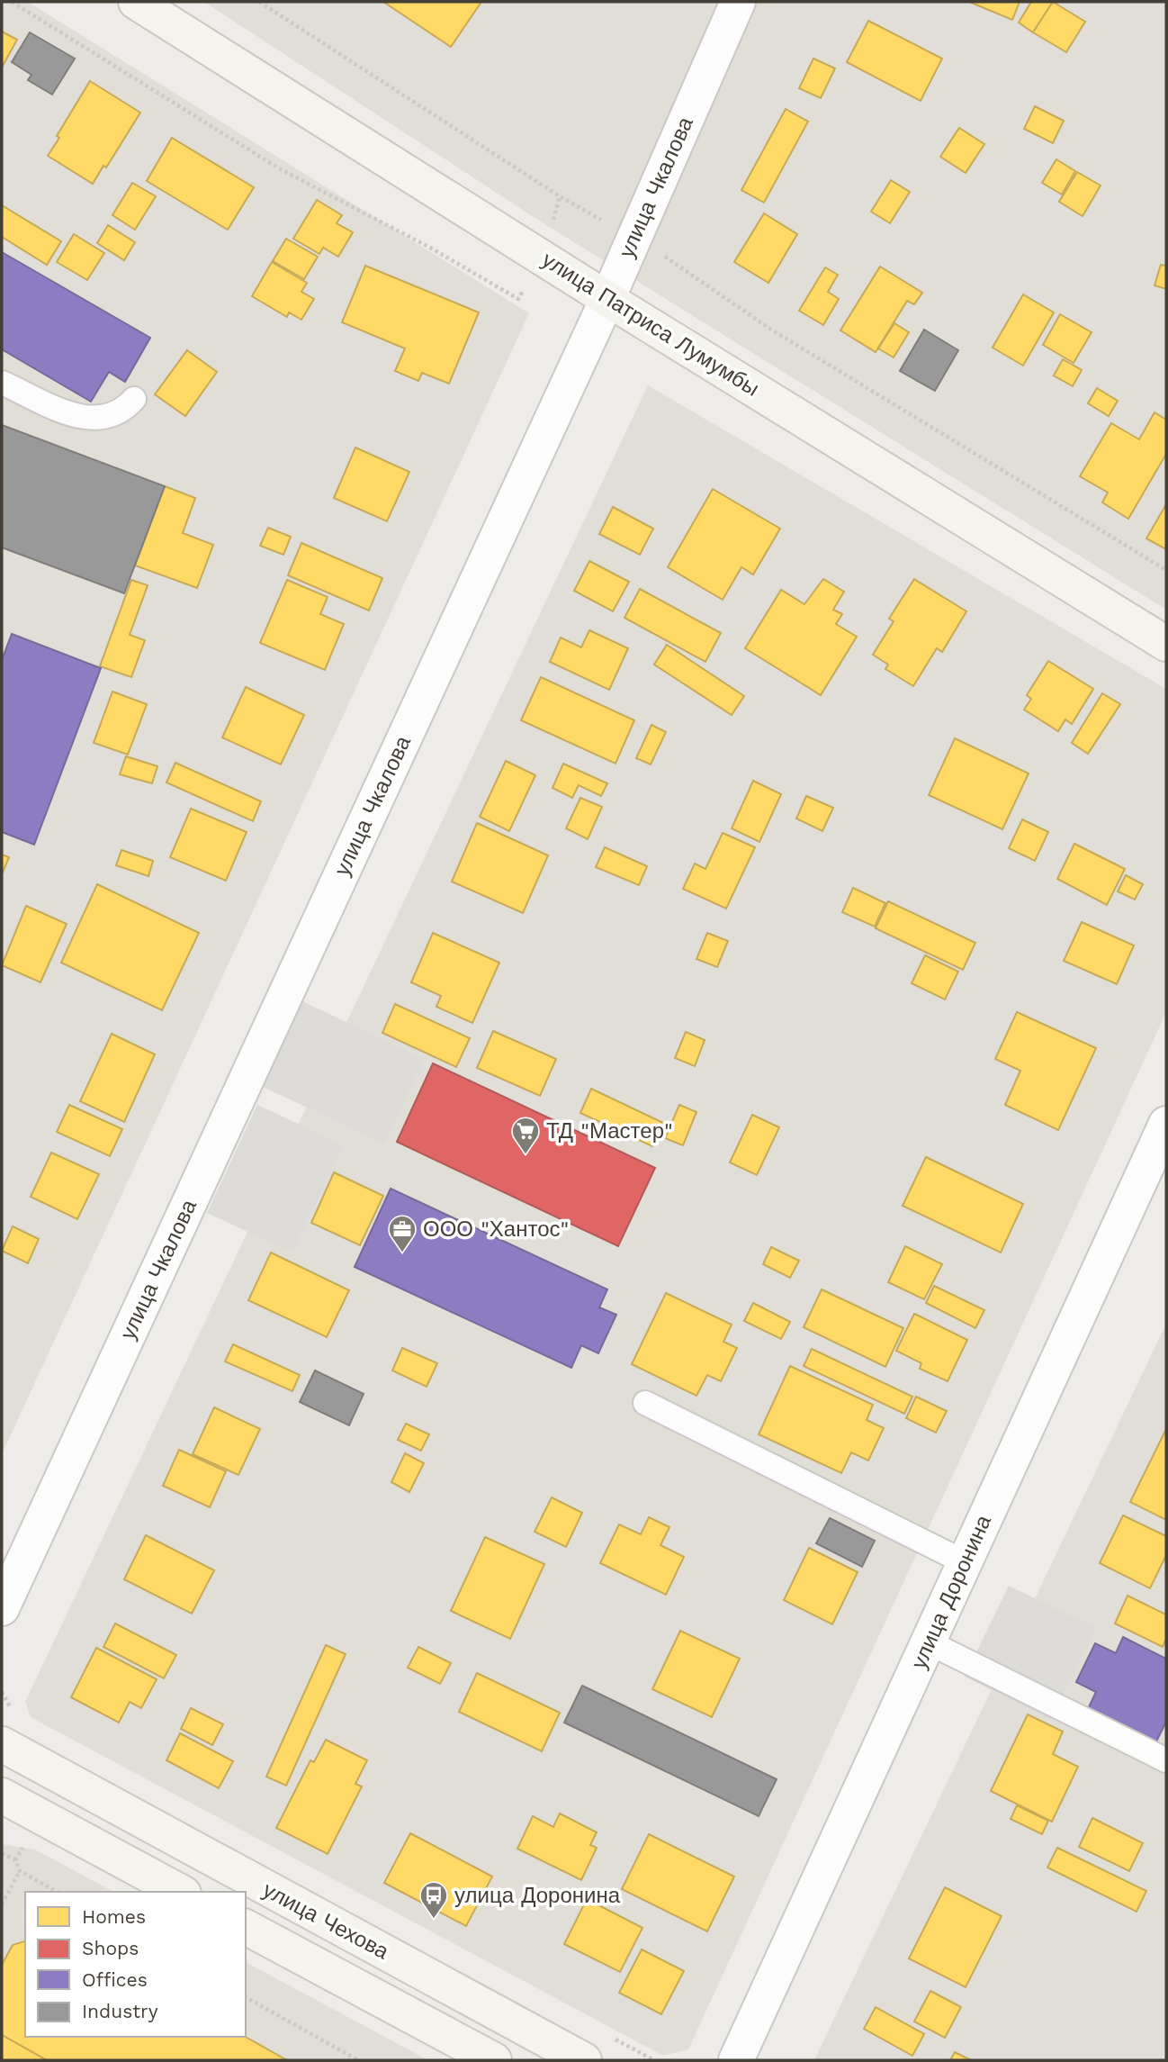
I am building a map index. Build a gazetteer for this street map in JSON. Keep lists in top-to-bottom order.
{
  "streets": {
    "street": [
      "улица Чкалова",
      "улица Патриса Лумумбы",
      "улица Доронина",
      "улица Чехова"
    ]
  },
  "crossings": [
    ["улица Чкалова", "улица Патриса Лумумбы"]
  ],
  "places": {
    "supermarket": ["ТД \"Мастер\""],
    "office": ["ООО \"Хантос\""],
    "bus stop": ["улица Доронина"]
  },
  "legend": [
    "Homes",
    "Shops",
    "Offices",
    "Industry"
  ]
}
